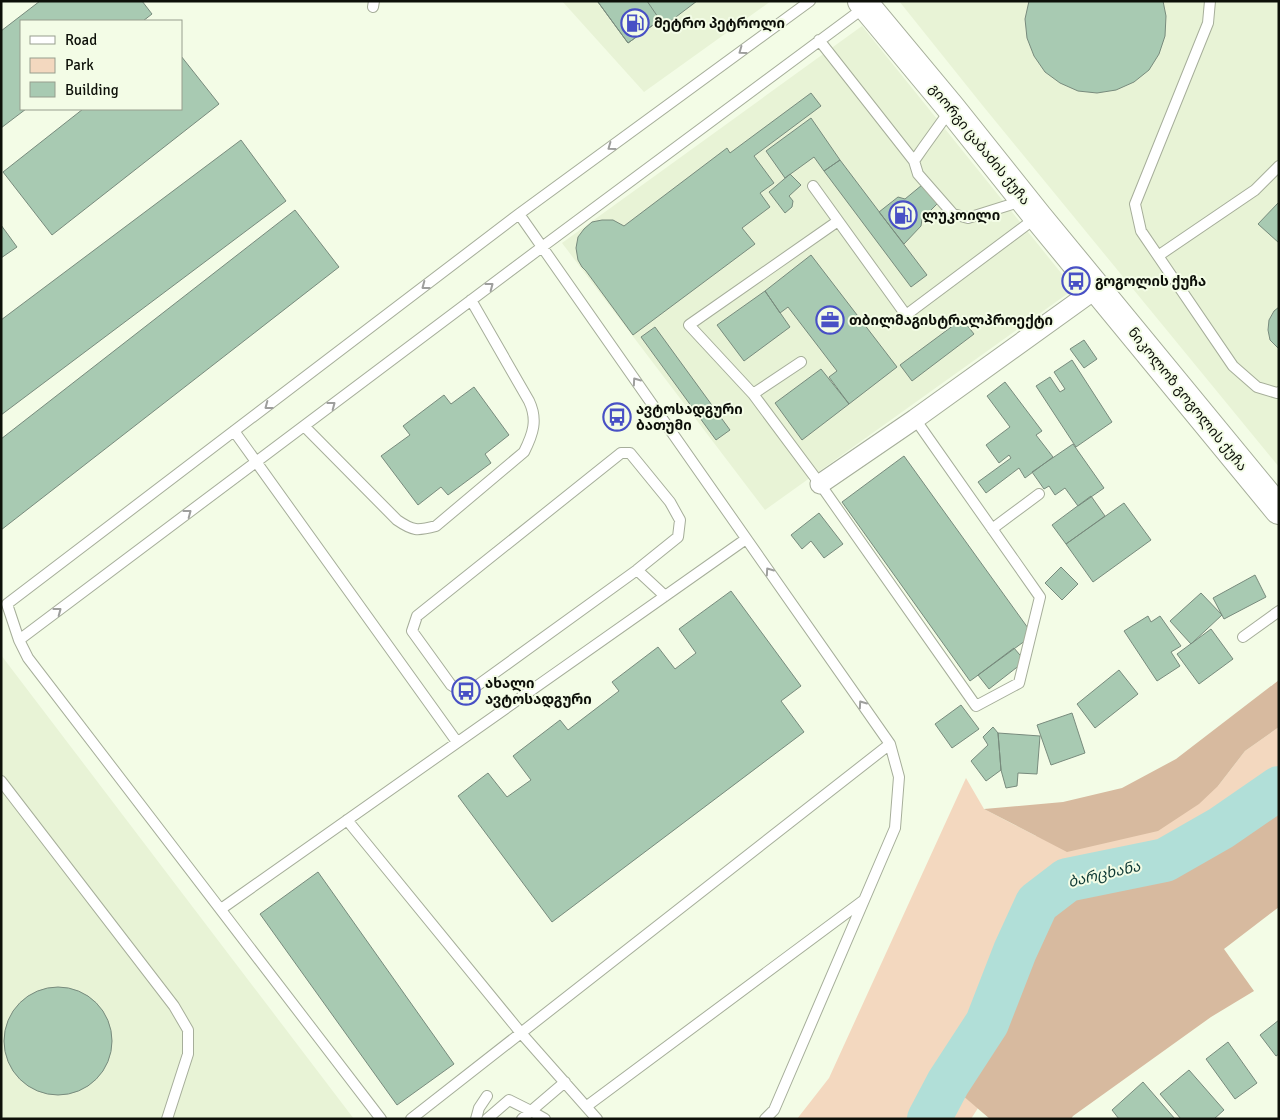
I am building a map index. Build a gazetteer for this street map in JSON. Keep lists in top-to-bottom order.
{
  "streets": {
    "main road": ["გიორგი ცაბაძის ქუჩა", "ნიკოლოზ გოგოლის ქუჩა"]
  },
  "crossings": [
    ["გიორგი ცაბაძის ქუჩა", "ნიკოლოზ გოგოლის ქუჩა"]
  ],
  "water": ["ბარცხანა"],
  "places": {
    "fuel station": ["მეტრო პეტროლი", "ლუკოილი"],
    "bus stop": ["გოგოლის ქუჩა", "ავტოსადგური ბათუმი", "ახალი ავტოსადგური"],
    "office": ["თბილმაგისტრალპროექტი"]
  },
  "legend": ["Road", "Park", "Building"]
}
